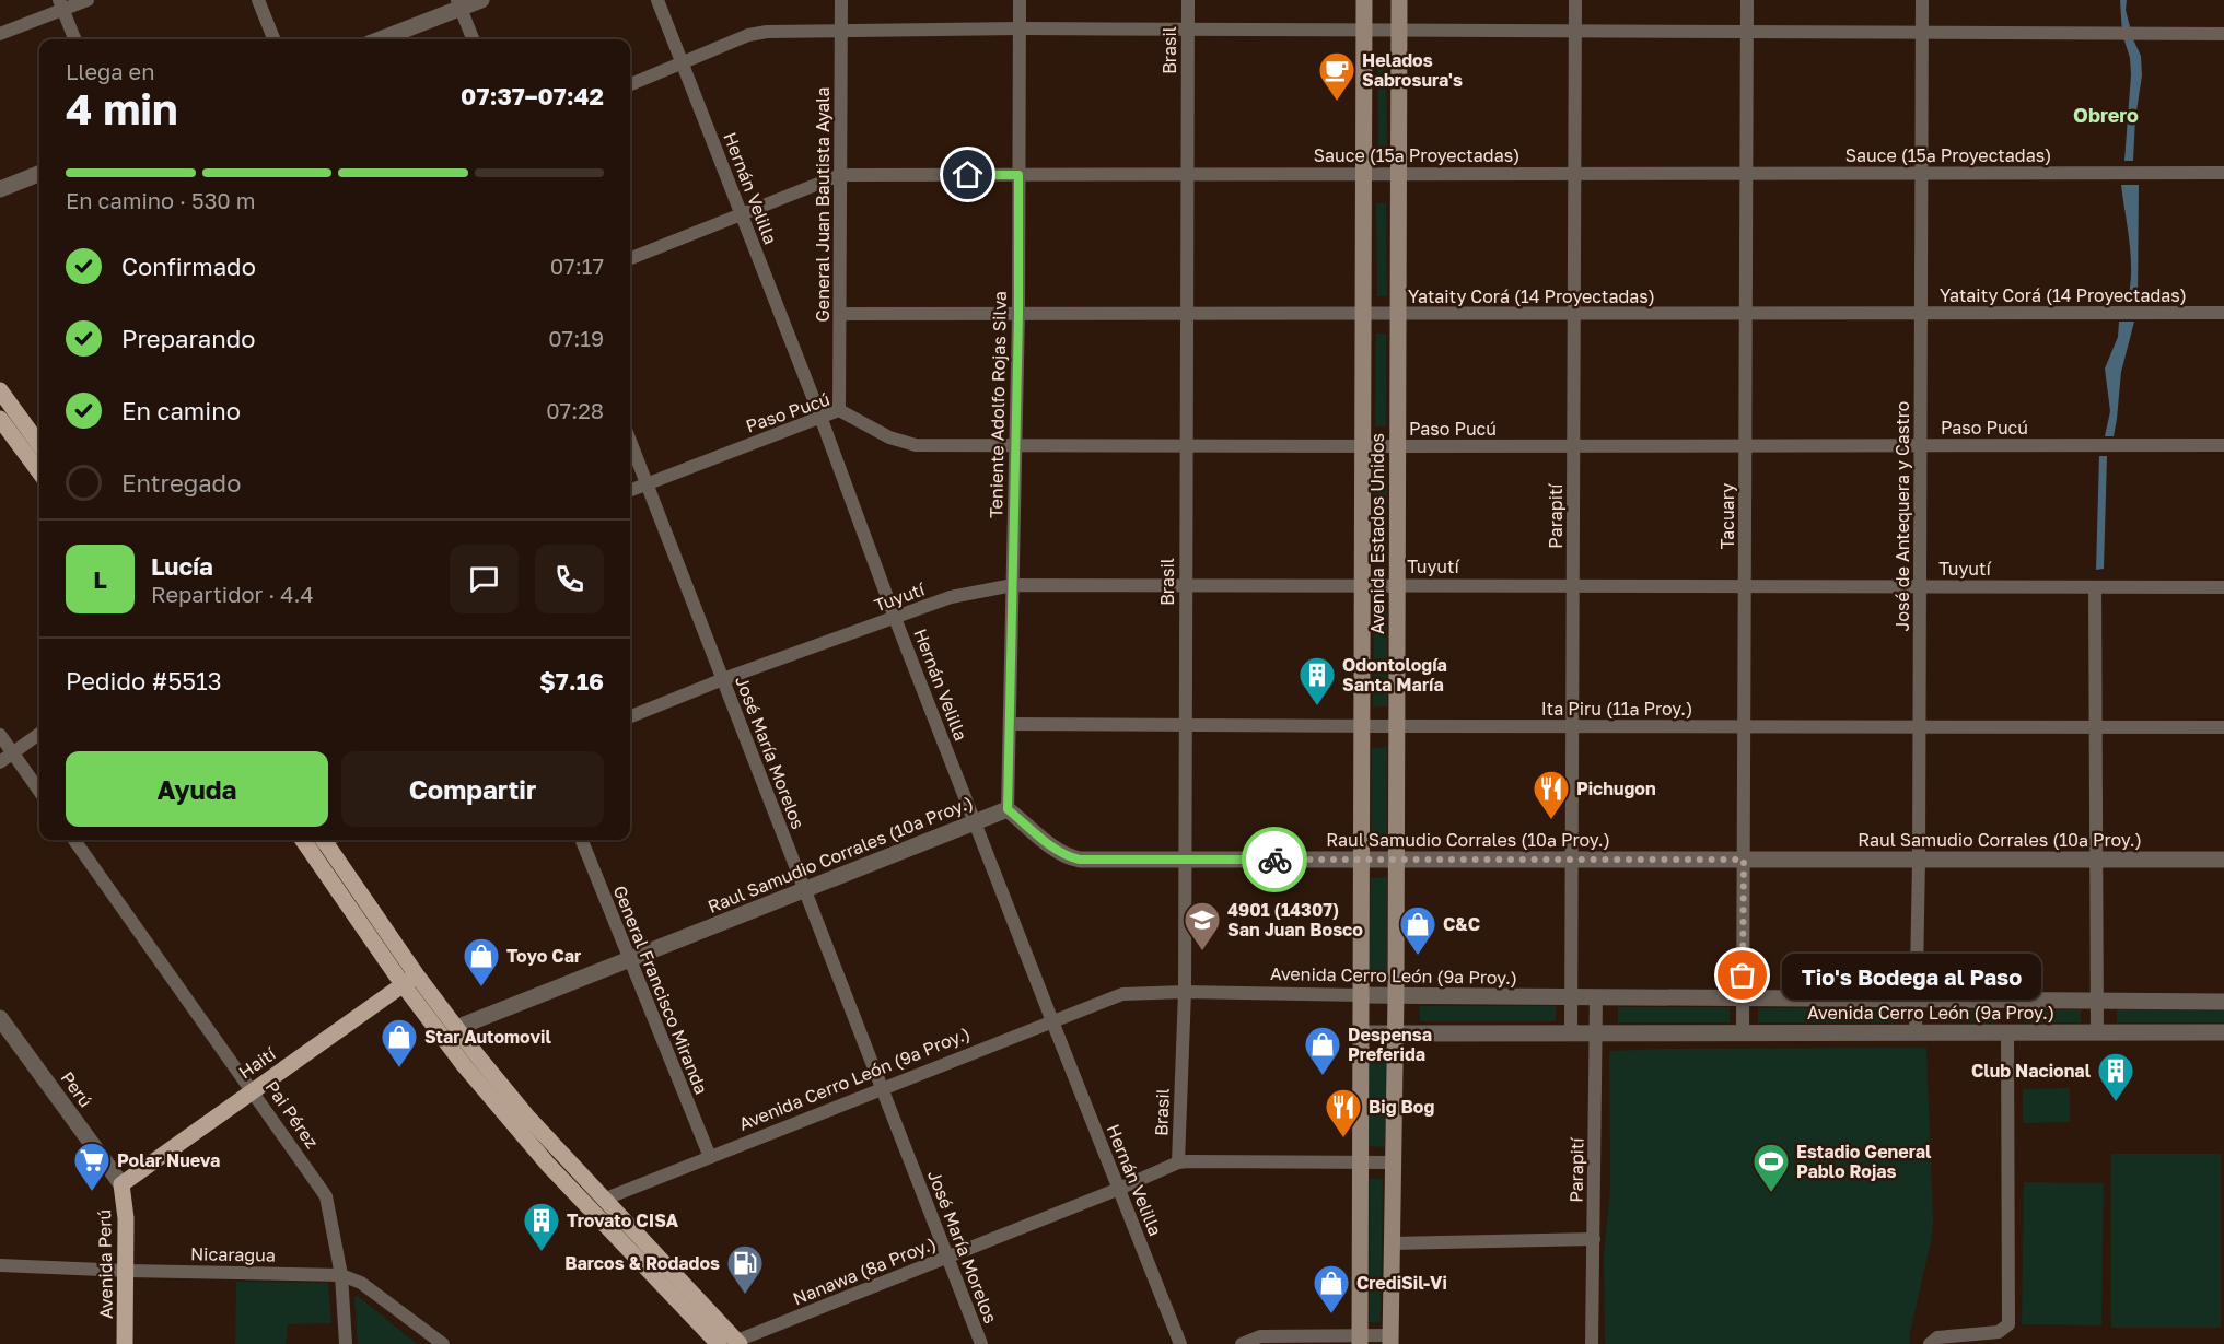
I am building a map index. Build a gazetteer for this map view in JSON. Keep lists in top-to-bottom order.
{
  "streets": {
    "main road": ["Avenida Estados Unidos", "Haití", "Avenida Perú"],
    "street": [
      "Brasil",
      "Sauce (15ª Proyectadas)",
      "Hernán Velilla",
      "General Juan Bautista Ayala",
      "Yataity Corá (14 Proyectadas)",
      "Teniente Adolfo Rojas Silva",
      "Paso Pucú",
      "Parapití",
      "Tacuary",
      "José de Antequera y Castro",
      "Tuyutí",
      "Ita Piru (11ª Proy.)",
      "José María Morelos",
      "Raul Samudio Corrales (10ª Proy.)",
      "Avenida Cerro León (9ª Proy.)",
      "General Francisco Miranda",
      "Perú",
      "Pai Pérez",
      "Nicaragua",
      "Nanawa (8ª Proy.)"
    ]
  },
  "crossings": [
    ["Brasil", "Sauce (15ª Proyectadas)"],
    ["Brasil", "Yataity Corá (14 Proyectadas)"],
    ["Brasil", "Paso Pucú"],
    ["Brasil", "Tuyutí"],
    ["Brasil", "Ita Piru (11ª Proy.)"],
    ["Brasil", "Raul Samudio Corrales (10ª Proy.)"],
    ["Brasil", "Avenida Cerro León (9ª Proy.)"],
    ["Brasil", "Nanawa (8ª Proy.)"],
    ["Sauce (15ª Proyectadas)", "Hernán Velilla"],
    ["Sauce (15ª Proyectadas)", "General Juan Bautista Ayala"],
    ["Sauce (15ª Proyectadas)", "Teniente Adolfo Rojas Silva"],
    ["Sauce (15ª Proyectadas)", "Parapití"],
    ["Sauce (15ª Proyectadas)", "Tacuary"],
    ["Sauce (15ª Proyectadas)", "José de Antequera y Castro"],
    ["Sauce (15ª Proyectadas)", "Avenida Estados Unidos"],
    ["Hernán Velilla", "Paso Pucú"],
    ["Hernán Velilla", "Tuyutí"],
    ["Hernán Velilla", "Raul Samudio Corrales (10ª Proy.)"],
    ["Hernán Velilla", "Avenida Cerro León (9ª Proy.)"],
    ["Hernán Velilla", "Nanawa (8ª Proy.)"],
    ["General Juan Bautista Ayala", "Yataity Corá (14 Proyectadas)"],
    ["General Juan Bautista Ayala", "Paso Pucú"],
    ["Yataity Corá (14 Proyectadas)", "Teniente Adolfo Rojas Silva"],
    ["Yataity Corá (14 Proyectadas)", "Parapití"],
    ["Yataity Corá (14 Proyectadas)", "Tacuary"],
    ["Yataity Corá (14 Proyectadas)", "José de Antequera y Castro"],
    ["Yataity Corá (14 Proyectadas)", "Avenida Estados Unidos"],
    ["Teniente Adolfo Rojas Silva", "Paso Pucú"],
    ["Teniente Adolfo Rojas Silva", "Tuyutí"],
    ["Teniente Adolfo Rojas Silva", "Ita Piru (11ª Proy.)"],
    ["Teniente Adolfo Rojas Silva", "Raul Samudio Corrales (10ª Proy.)"],
    ["Paso Pucú", "Parapití"],
    ["Paso Pucú", "Tacuary"],
    ["Paso Pucú", "José de Antequera y Castro"],
    ["Paso Pucú", "Avenida Estados Unidos"],
    ["Paso Pucú", "José María Morelos"],
    ["Parapití", "Tuyutí"],
    ["Parapití", "Ita Piru (11ª Proy.)"],
    ["Parapití", "Raul Samudio Corrales (10ª Proy.)"],
    ["Parapití", "Avenida Cerro León (9ª Proy.)"],
    ["Tacuary", "Tuyutí"],
    ["Tacuary", "Ita Piru (11ª Proy.)"],
    ["Tacuary", "Raul Samudio Corrales (10ª Proy.)"],
    ["Tacuary", "Avenida Cerro León (9ª Proy.)"],
    ["José de Antequera y Castro", "Tuyutí"],
    ["José de Antequera y Castro", "Ita Piru (11ª Proy.)"],
    ["José de Antequera y Castro", "Raul Samudio Corrales (10ª Proy.)"],
    ["José de Antequera y Castro", "Avenida Cerro León (9ª Proy.)"],
    ["Avenida Estados Unidos", "Tuyutí"],
    ["Avenida Estados Unidos", "Ita Piru (11ª Proy.)"],
    ["Avenida Estados Unidos", "Raul Samudio Corrales (10ª Proy.)"],
    ["Avenida Estados Unidos", "Avenida Cerro León (9ª Proy.)"],
    ["Avenida Estados Unidos", "Nanawa (8ª Proy.)"],
    ["Tuyutí", "José María Morelos"],
    ["José María Morelos", "Raul Samudio Corrales (10ª Proy.)"],
    ["José María Morelos", "Avenida Cerro León (9ª Proy.)"],
    ["José María Morelos", "Nanawa (8ª Proy.)"],
    ["Raul Samudio Corrales (10ª Proy.)", "General Francisco Miranda"],
    ["Avenida Cerro León (9ª Proy.)", "General Francisco Miranda"],
    ["Haití", "Perú"],
    ["Haití", "Pai Pérez"],
    ["Haití", "Avenida Perú"],
    ["Perú", "Avenida Perú"],
    ["Pai Pérez", "Nicaragua"],
    ["Nicaragua", "Avenida Perú"]
  ],
  "districts": ["Obrero"],
  "places": {
    "cafe": ["Helados Sabrosura's"],
    "building": ["Odontología Santa María", "Club Nacional", "Trovato CISA"],
    "restaurant": ["Pichugon", "Big Bog"],
    "school or university": ["4901 (14307) San Juan Bosco"],
    "shop": [
      "C&C",
      "Toyo Car",
      "Star Automovil",
      "Despensa Preferida",
      "CrediSil-Vi"
    ],
    "other": ["Tio's Bodega al Paso"],
    "supermarket": ["Polar Nueva"],
    "sports": ["Estadio General Pablo Rojas"],
    "fuel station": ["Barcos & Rodados"]
  },
  "page": {
    "heading": ["4 min", "Llega en", "07:37–07:42"],
    "panel": [
      "Lucía",
      "Repartidor · 4.4",
      "Pedido #5513",
      "$7.16"
    ],
    "bar": "En camino · 530 m",
    "list": [
      ["Confirmado", "07:17"],
      ["Preparando", "07:19"],
      ["En camino", "07:28"],
      "Entregado"
    ],
    "round": "L",
    "buttons": ["Ayuda", "Compartir"],
    "bubble": "Tio's Bodega al Paso"
  }
}
